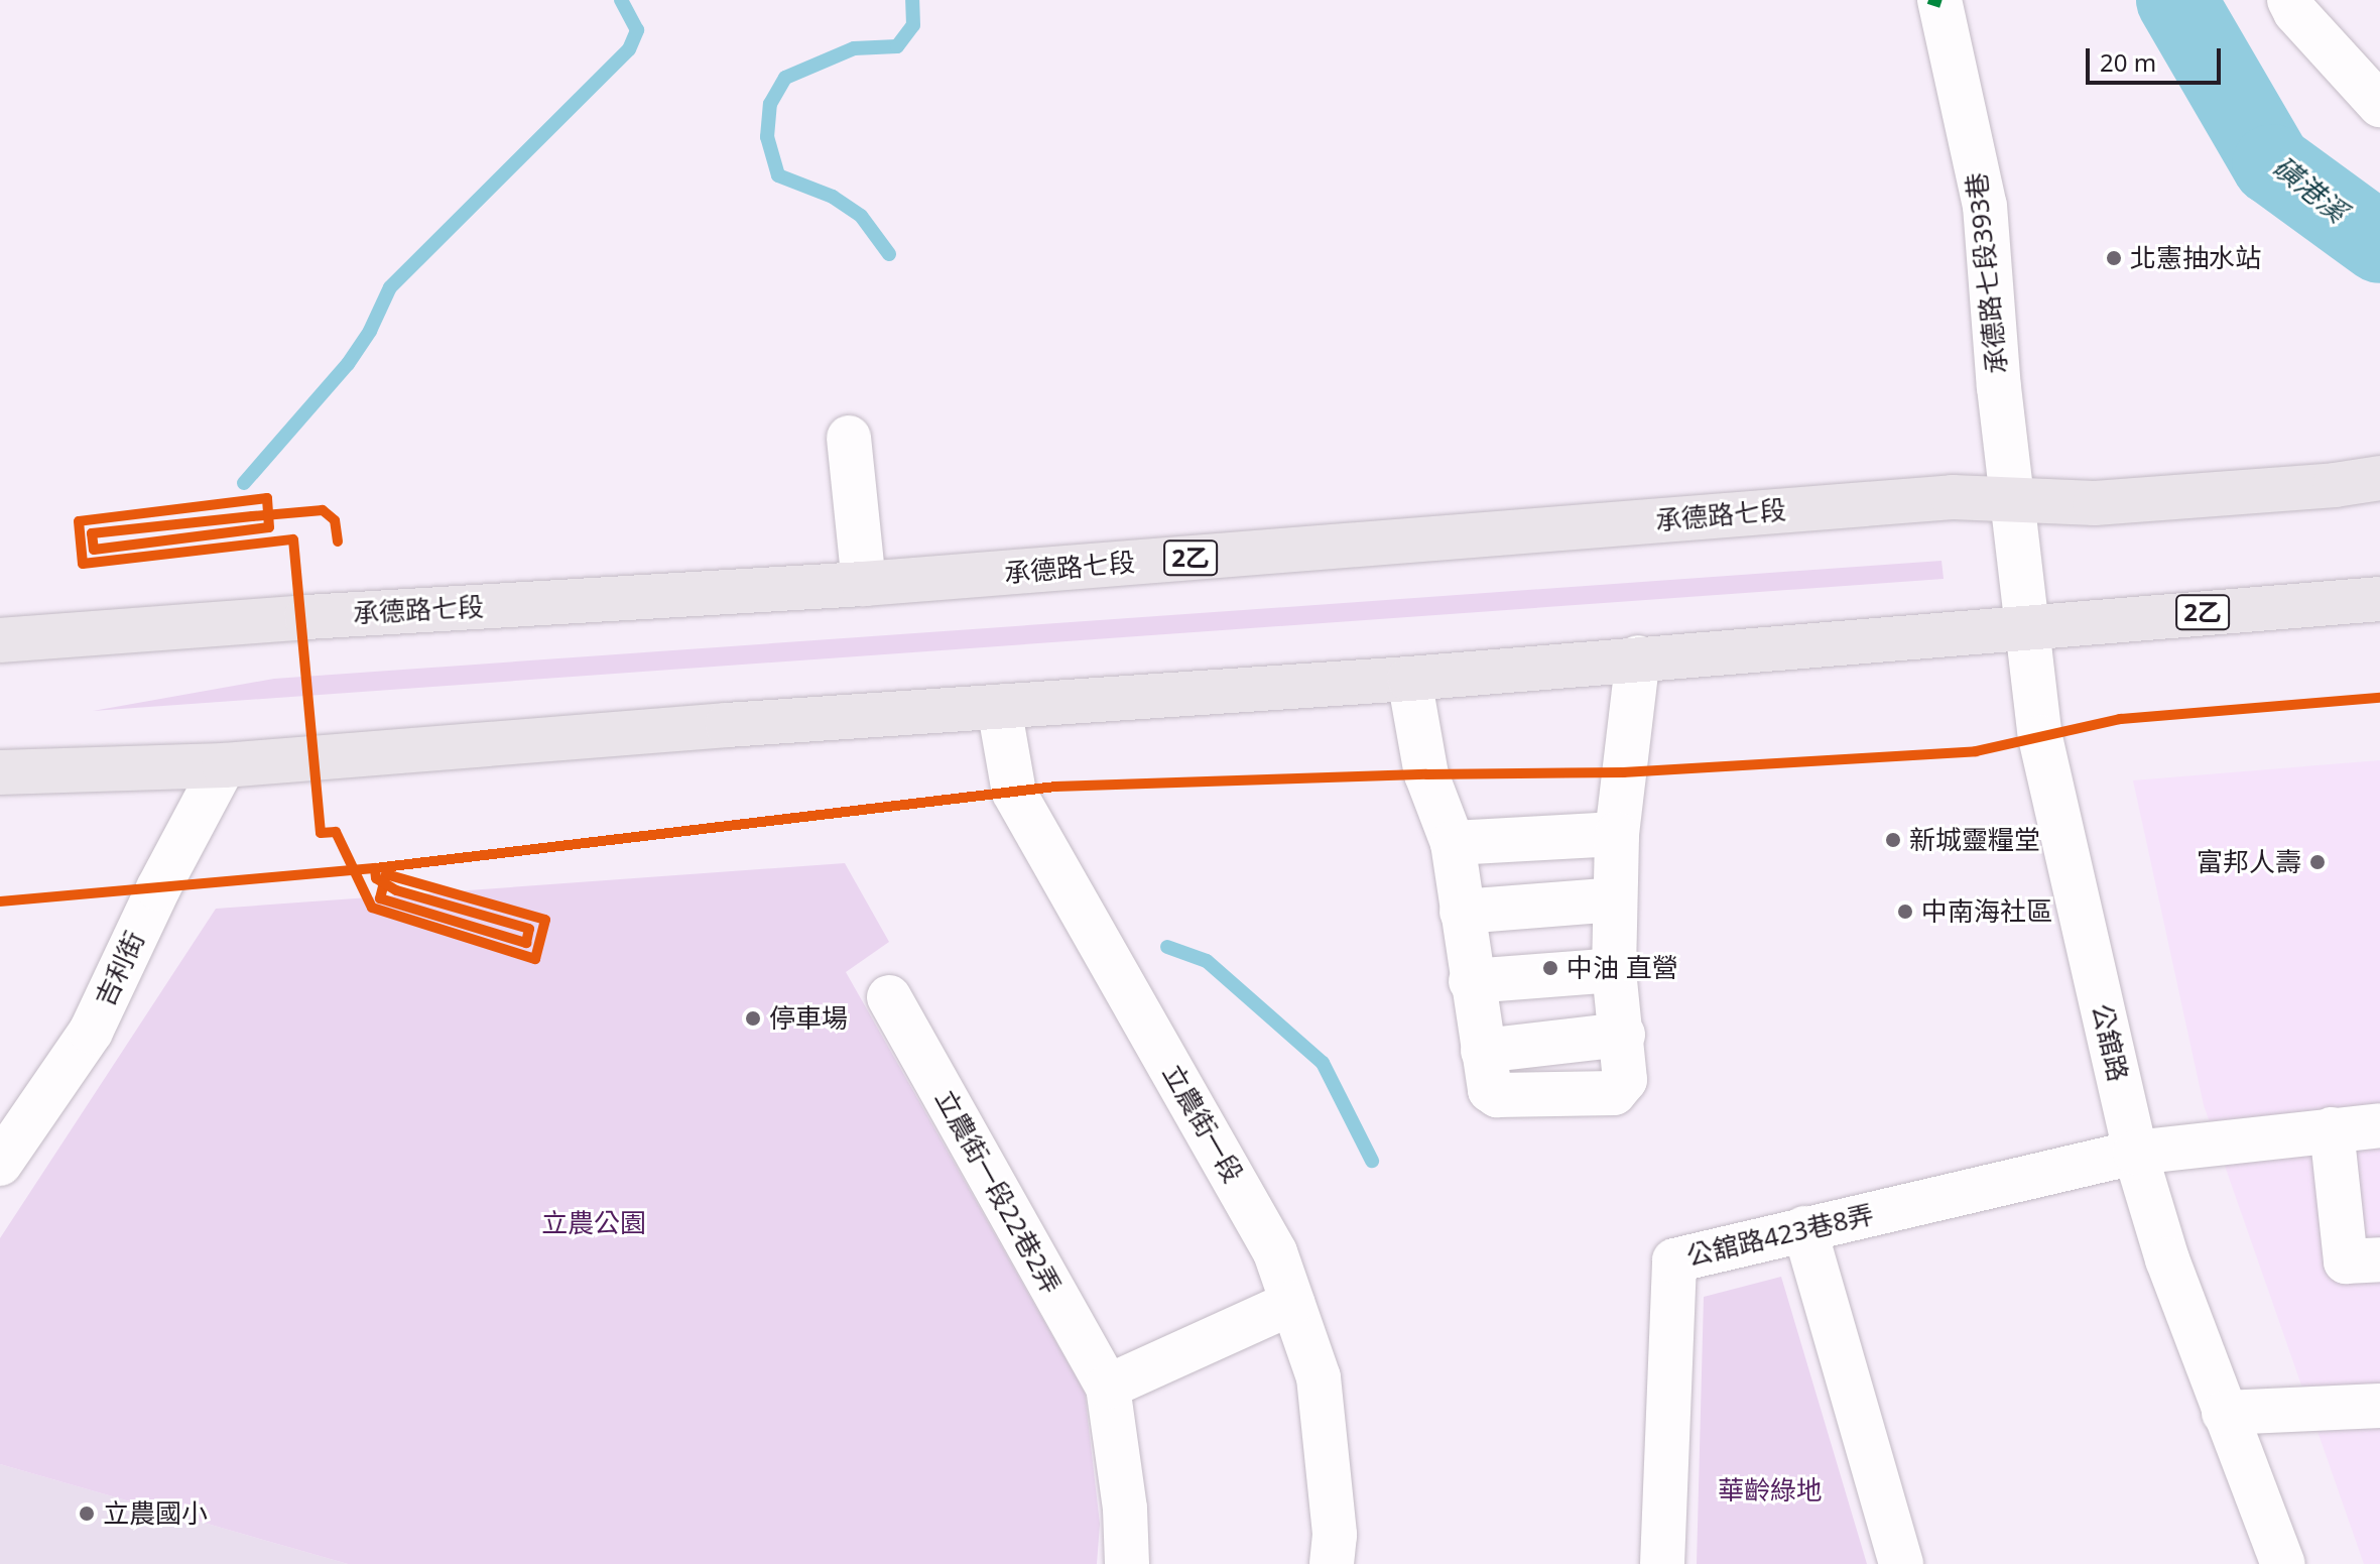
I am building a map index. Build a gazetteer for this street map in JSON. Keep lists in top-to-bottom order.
{
  "streets": {
    "main road": ["承德路七段", "2乙"],
    "street": [
      "承德路七段393巷",
      "吉利街",
      "公舘路",
      "立農街一段",
      "立農街一段22巷2弄",
      "公舘路423巷8弄"
    ]
  },
  "crossings": [
    ["承德路七段393巷", "承德路七段"],
    ["承德路七段393巷", "公舘路"],
    ["承德路七段", "公舘路"],
    ["2乙", "吉利街"],
    ["2乙", "公舘路"],
    ["2乙", "立農街一段"],
    ["公舘路", "公舘路423巷8弄"]
  ],
  "water": ["磺港溪"],
  "parks": ["立農公園", "華齡綠地"],
  "places": [
    "北憲抽水站",
    "新城靈糧堂",
    "富邦人壽",
    "中南海社區",
    "中油 直營",
    "停車場",
    "立農國小"
  ],
  "scale_bar": "20 m"
}
